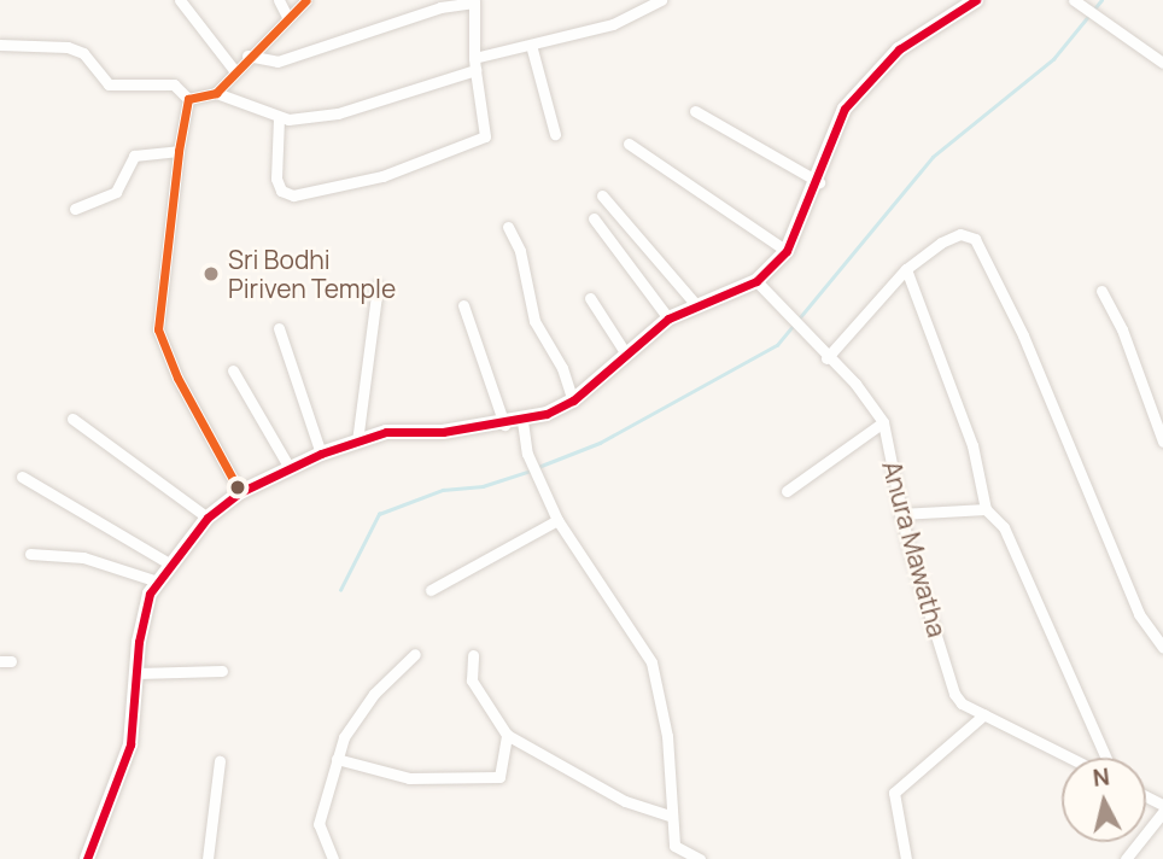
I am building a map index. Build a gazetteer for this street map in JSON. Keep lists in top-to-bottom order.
{
  "streets": {
    "street": ["Anura Mawatha"]
  },
  "places": ["Sri Bodhi Piriven Temple"],
  "north": "top"
}
